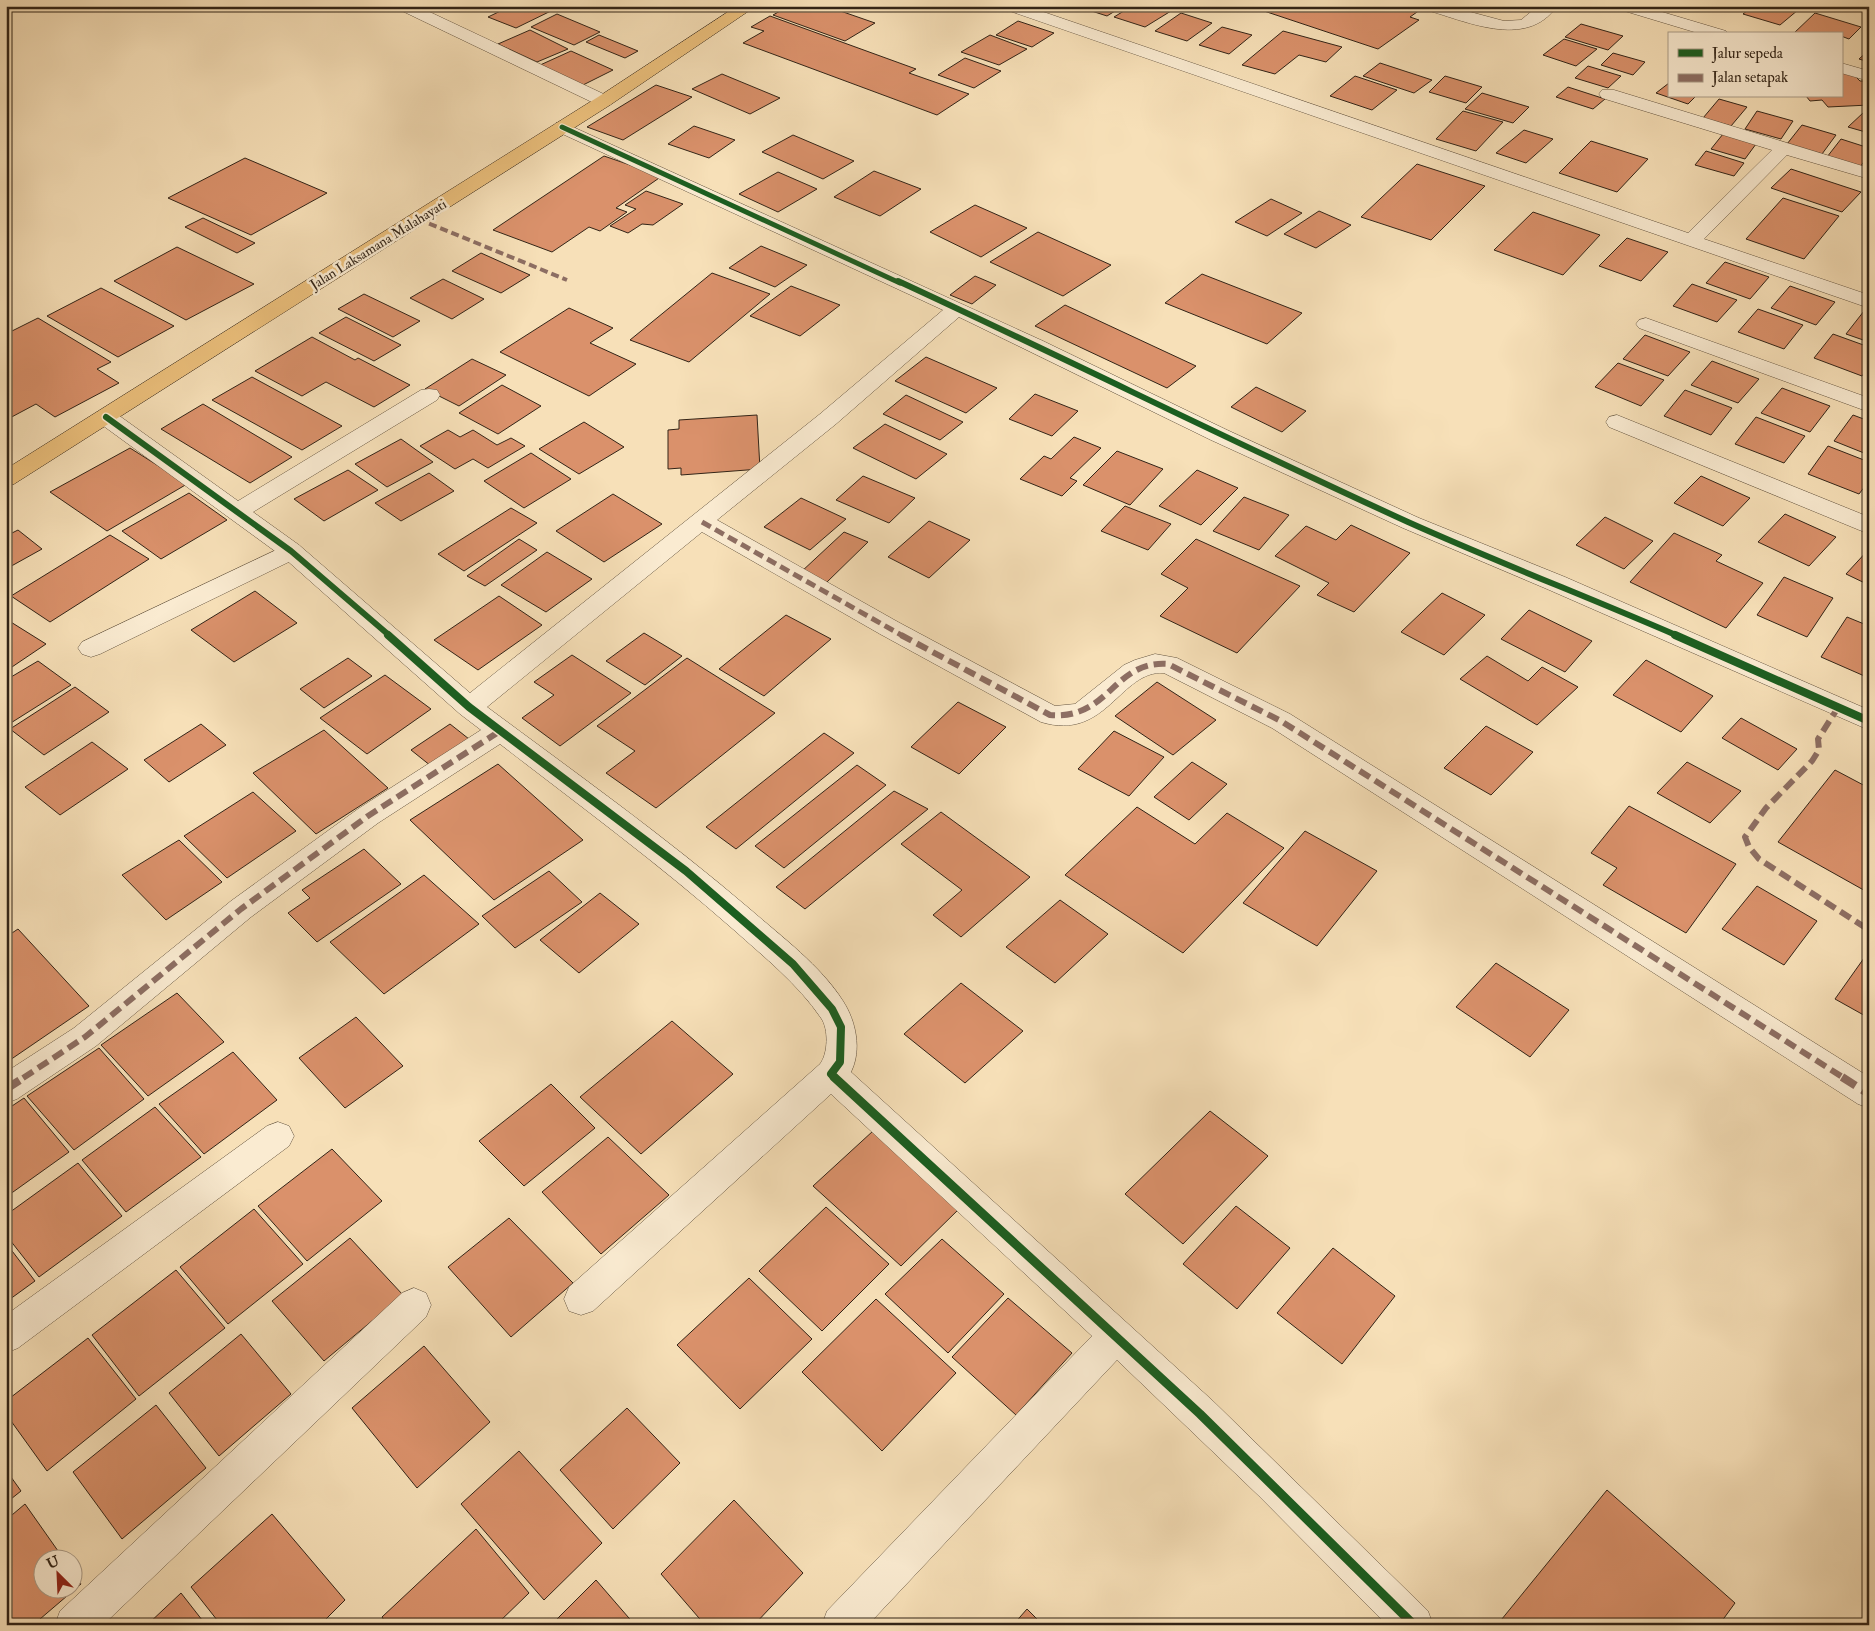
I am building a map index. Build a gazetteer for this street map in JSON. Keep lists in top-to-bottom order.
{
  "streets": {
    "highway": ["Jalan Laksamana Malahayati"]
  },
  "legend": ["Jalur sepeda", "Jalan setapak"],
  "north": "top left"
}
